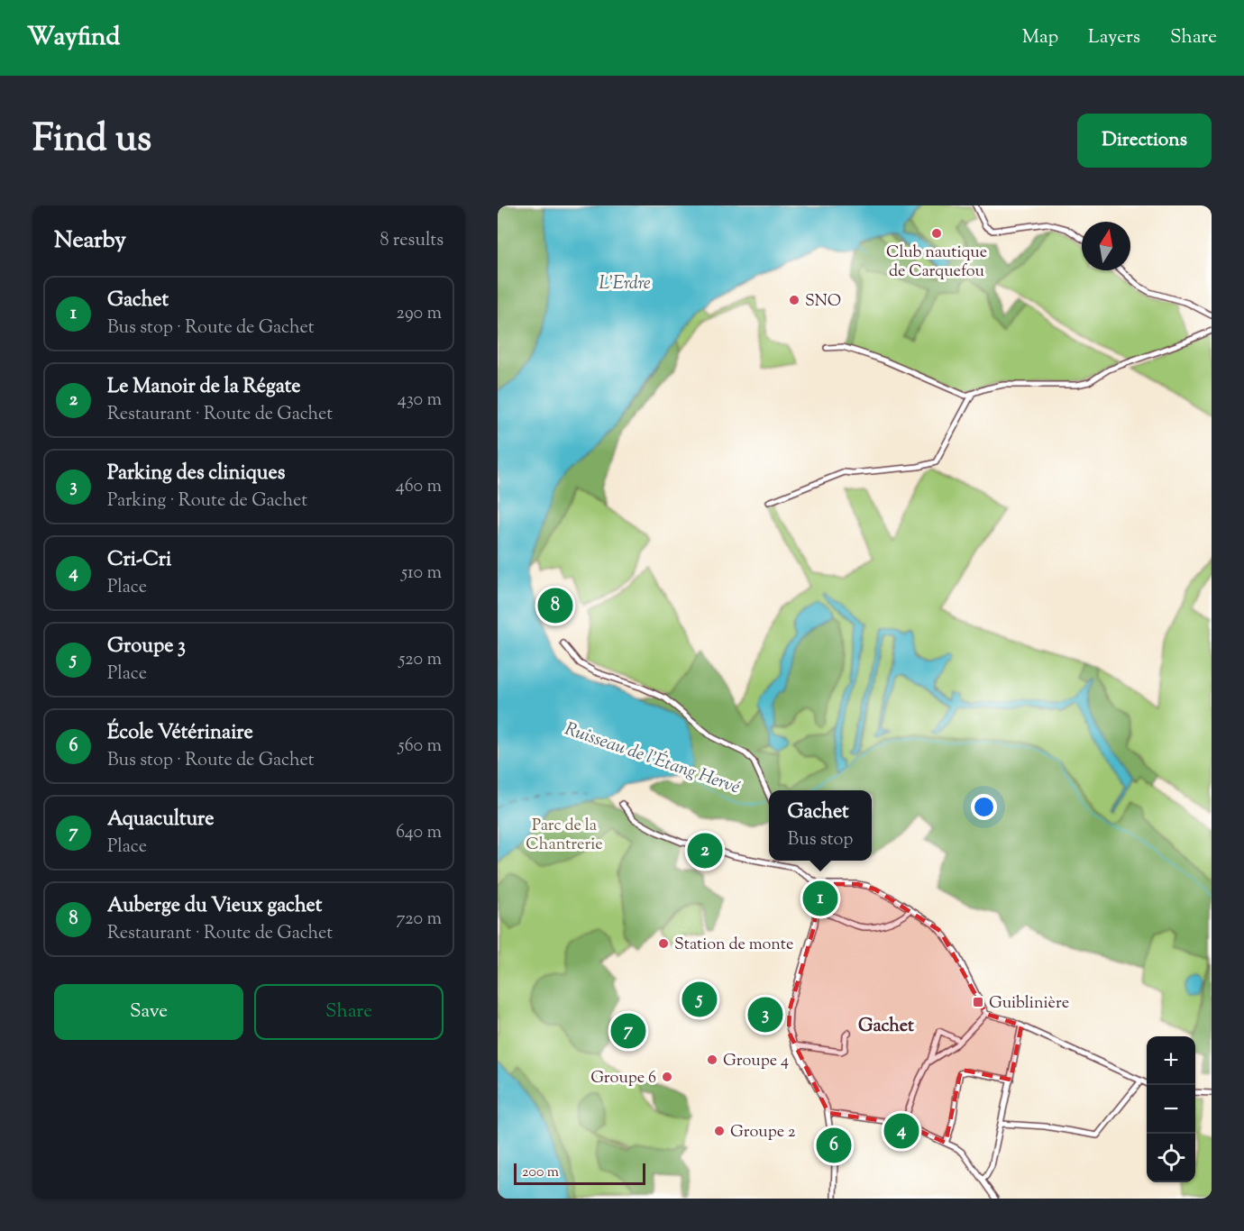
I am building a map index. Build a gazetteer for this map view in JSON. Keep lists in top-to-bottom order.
{
  "districts": ["Gachet"],
  "water": ["L'Erdre", "Ruisseau de l'Étang Hervé"],
  "parks": ["Parc de la Chantrerie"],
  "places": {
    "other": [
      "Club nautique de Carquefou",
      "SNO",
      "Station de monte",
      "Groupe 4",
      "Groupe 6",
      "Groupe 2"
    ],
    "transit": ["Guiblinière"]
  },
  "scale_bar": "200 m",
  "north": "top",
  "page": {
    "header": "Wayfind",
    "nav": ["Map", "Layers", "Share"],
    "title": "Find us",
    "buttons": [
      "Directions",
      ["Save", "Share"]
    ],
    "heading": ["Nearby", "8 results"],
    "list": [
      {
        "mark": "1",
        "name": "Gachet",
        "note": "Bus stop · Route de Gachet",
        "value": "290 m"
      },
      {
        "mark": "2",
        "name": "Le Manoir de la Régate",
        "note": "Restaurant · Route de Gachet",
        "value": "430 m"
      },
      {
        "mark": "3",
        "name": "Parking des cliniques",
        "note": "Parking · Route de Gachet",
        "value": "460 m"
      },
      {
        "mark": "4",
        "name": "Cri-Cri",
        "note": "Place",
        "value": "510 m"
      },
      {
        "mark": "5",
        "name": "Groupe 3",
        "note": "Place",
        "value": "520 m"
      },
      {
        "mark": "6",
        "name": "École Vétérinaire",
        "note": "Bus stop · Route de Gachet",
        "value": "560 m"
      },
      {
        "mark": "7",
        "name": "Aquaculture",
        "note": "Place",
        "value": "640 m"
      },
      {
        "mark": "8",
        "name": "Auberge du Vieux gachet",
        "note": "Restaurant · Route de Gachet",
        "value": "720 m"
      }
    ],
    "pins": [
      "8",
      "2",
      "1",
      "5",
      "3",
      "7",
      "4",
      "6"
    ],
    "popup": ["Gachet", "Bus stop"],
    "map_buttons": ["+", "−"],
    "scale": "200 m"
  }
}
